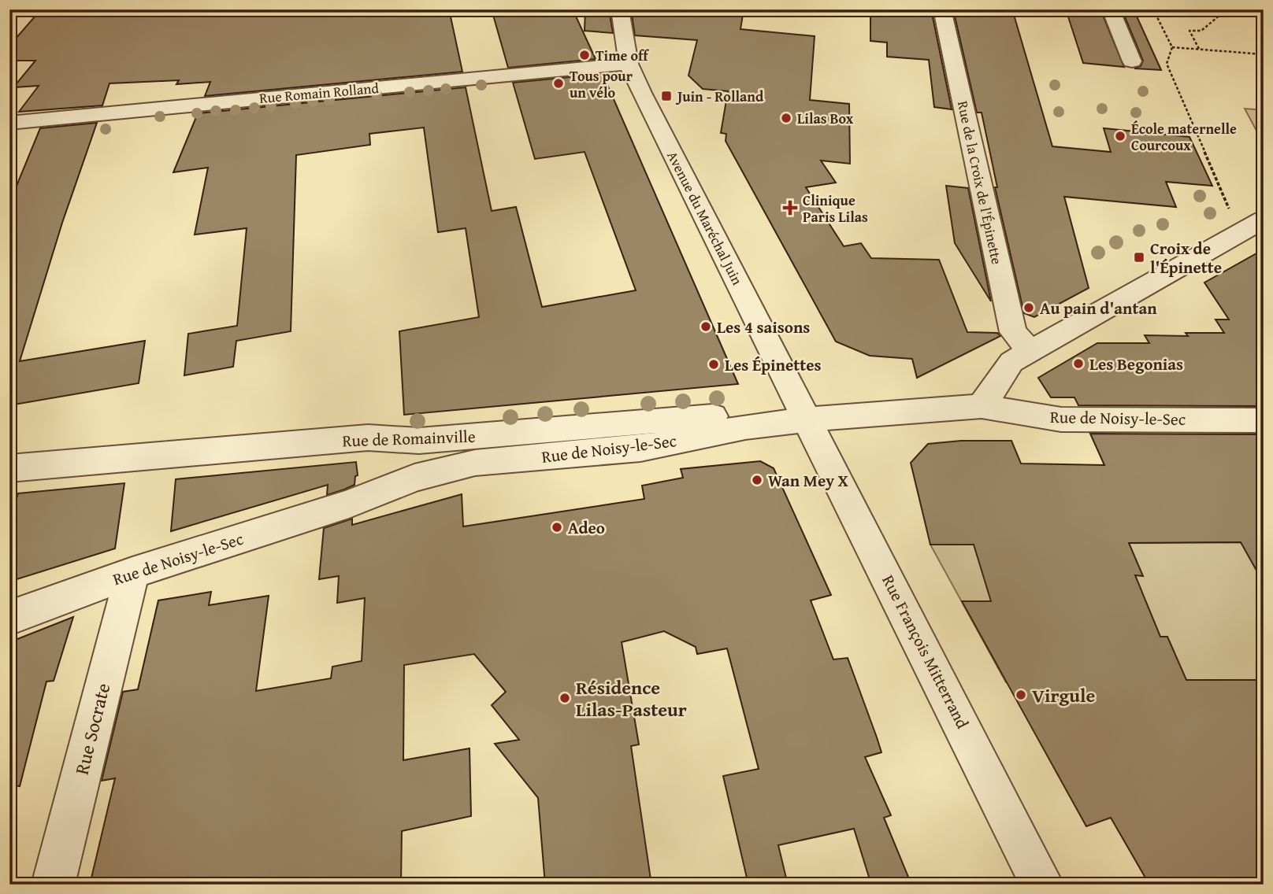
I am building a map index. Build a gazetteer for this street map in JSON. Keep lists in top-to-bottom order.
{
  "streets": {
    "street": [
      "Rue Romain Rolland",
      "Rue de la Croix de l'Épinette",
      "Avenue du Maréchal Juin",
      "Rue de Noisy-le-Sec",
      "Rue de Romainville",
      "Rue François Mitterrand",
      "Rue Socrate"
    ]
  },
  "crossings": [
    ["Rue Romain Rolland", "Avenue du Maréchal Juin"],
    ["Avenue du Maréchal Juin", "Rue de Noisy-le-Sec"],
    ["Avenue du Maréchal Juin", "Rue de Romainville"],
    ["Avenue du Maréchal Juin", "Rue François Mitterrand"],
    ["Rue de Noisy-le-Sec", "Rue de Romainville"],
    ["Rue de Noisy-le-Sec", "Rue François Mitterrand"],
    ["Rue de Noisy-le-Sec", "Rue Socrate"],
    ["Rue de Romainville", "Rue François Mitterrand"]
  ],
  "places": {
    "other": [
      "Time off",
      "Tous pour un vélo",
      "Lilas Box",
      "École maternelle Courcoux",
      "Au pain d'antan",
      "Les 4 saisons",
      "Les Begonias",
      "Les Épinettes",
      "Wan Mey X",
      "Adeo",
      "Virgule",
      "Résidence Lilas-Pasteur"
    ],
    "transit": ["Juin - Rolland", "Croix de l'Épinette"],
    "health": ["Clinique Paris Lilas"]
  }
}
